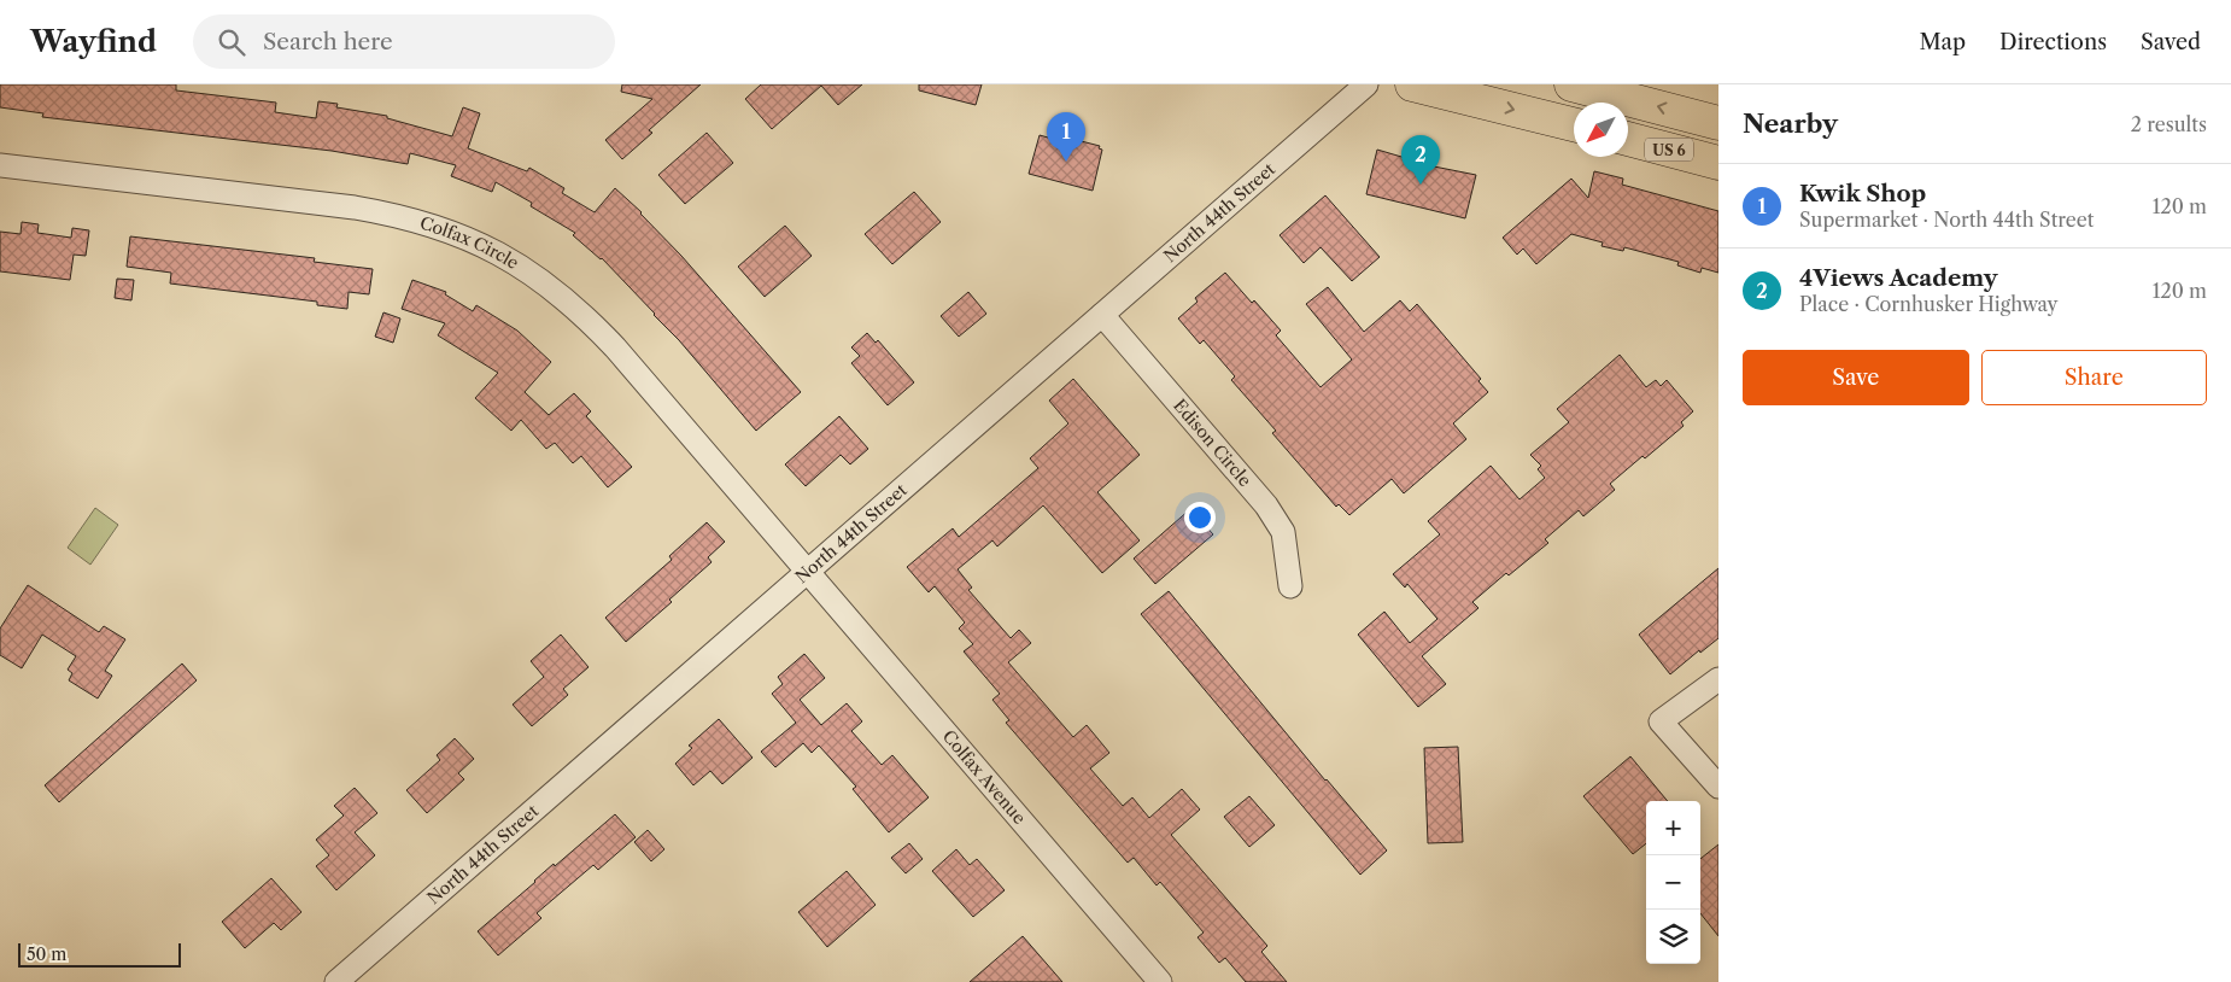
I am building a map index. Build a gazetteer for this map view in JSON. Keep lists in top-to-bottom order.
{
  "streets": {
    "main road": ["US 6"],
    "street": [
      "North 44th Street",
      "Colfax Circle",
      "Edison Circle",
      "Colfax Avenue"
    ]
  },
  "crossings": [
    ["North 44th Street", "Colfax Circle"],
    ["North 44th Street", "Edison Circle"],
    ["North 44th Street", "Colfax Avenue"],
    ["Colfax Circle", "Colfax Avenue"]
  ],
  "scale_bar": "50 m",
  "north": "bottom left",
  "page": {
    "header": "Wayfind",
    "search": "Search here",
    "nav": ["Map", "Directions", "Saved"],
    "heading": ["Nearby", "2 results"],
    "pins": ["1", "2"],
    "list": [
      {
        "mark": "1",
        "name": "Kwik Shop",
        "note": "Supermarket · North 44th Street",
        "value": "120 m"
      },
      {
        "mark": "2",
        "name": "4Views Academy",
        "note": "Place · Cornhusker Highway",
        "value": "120 m"
      }
    ],
    "buttons": ["Save", "Share"],
    "map_buttons": ["+", "−"],
    "scale": "50 m"
  }
}
